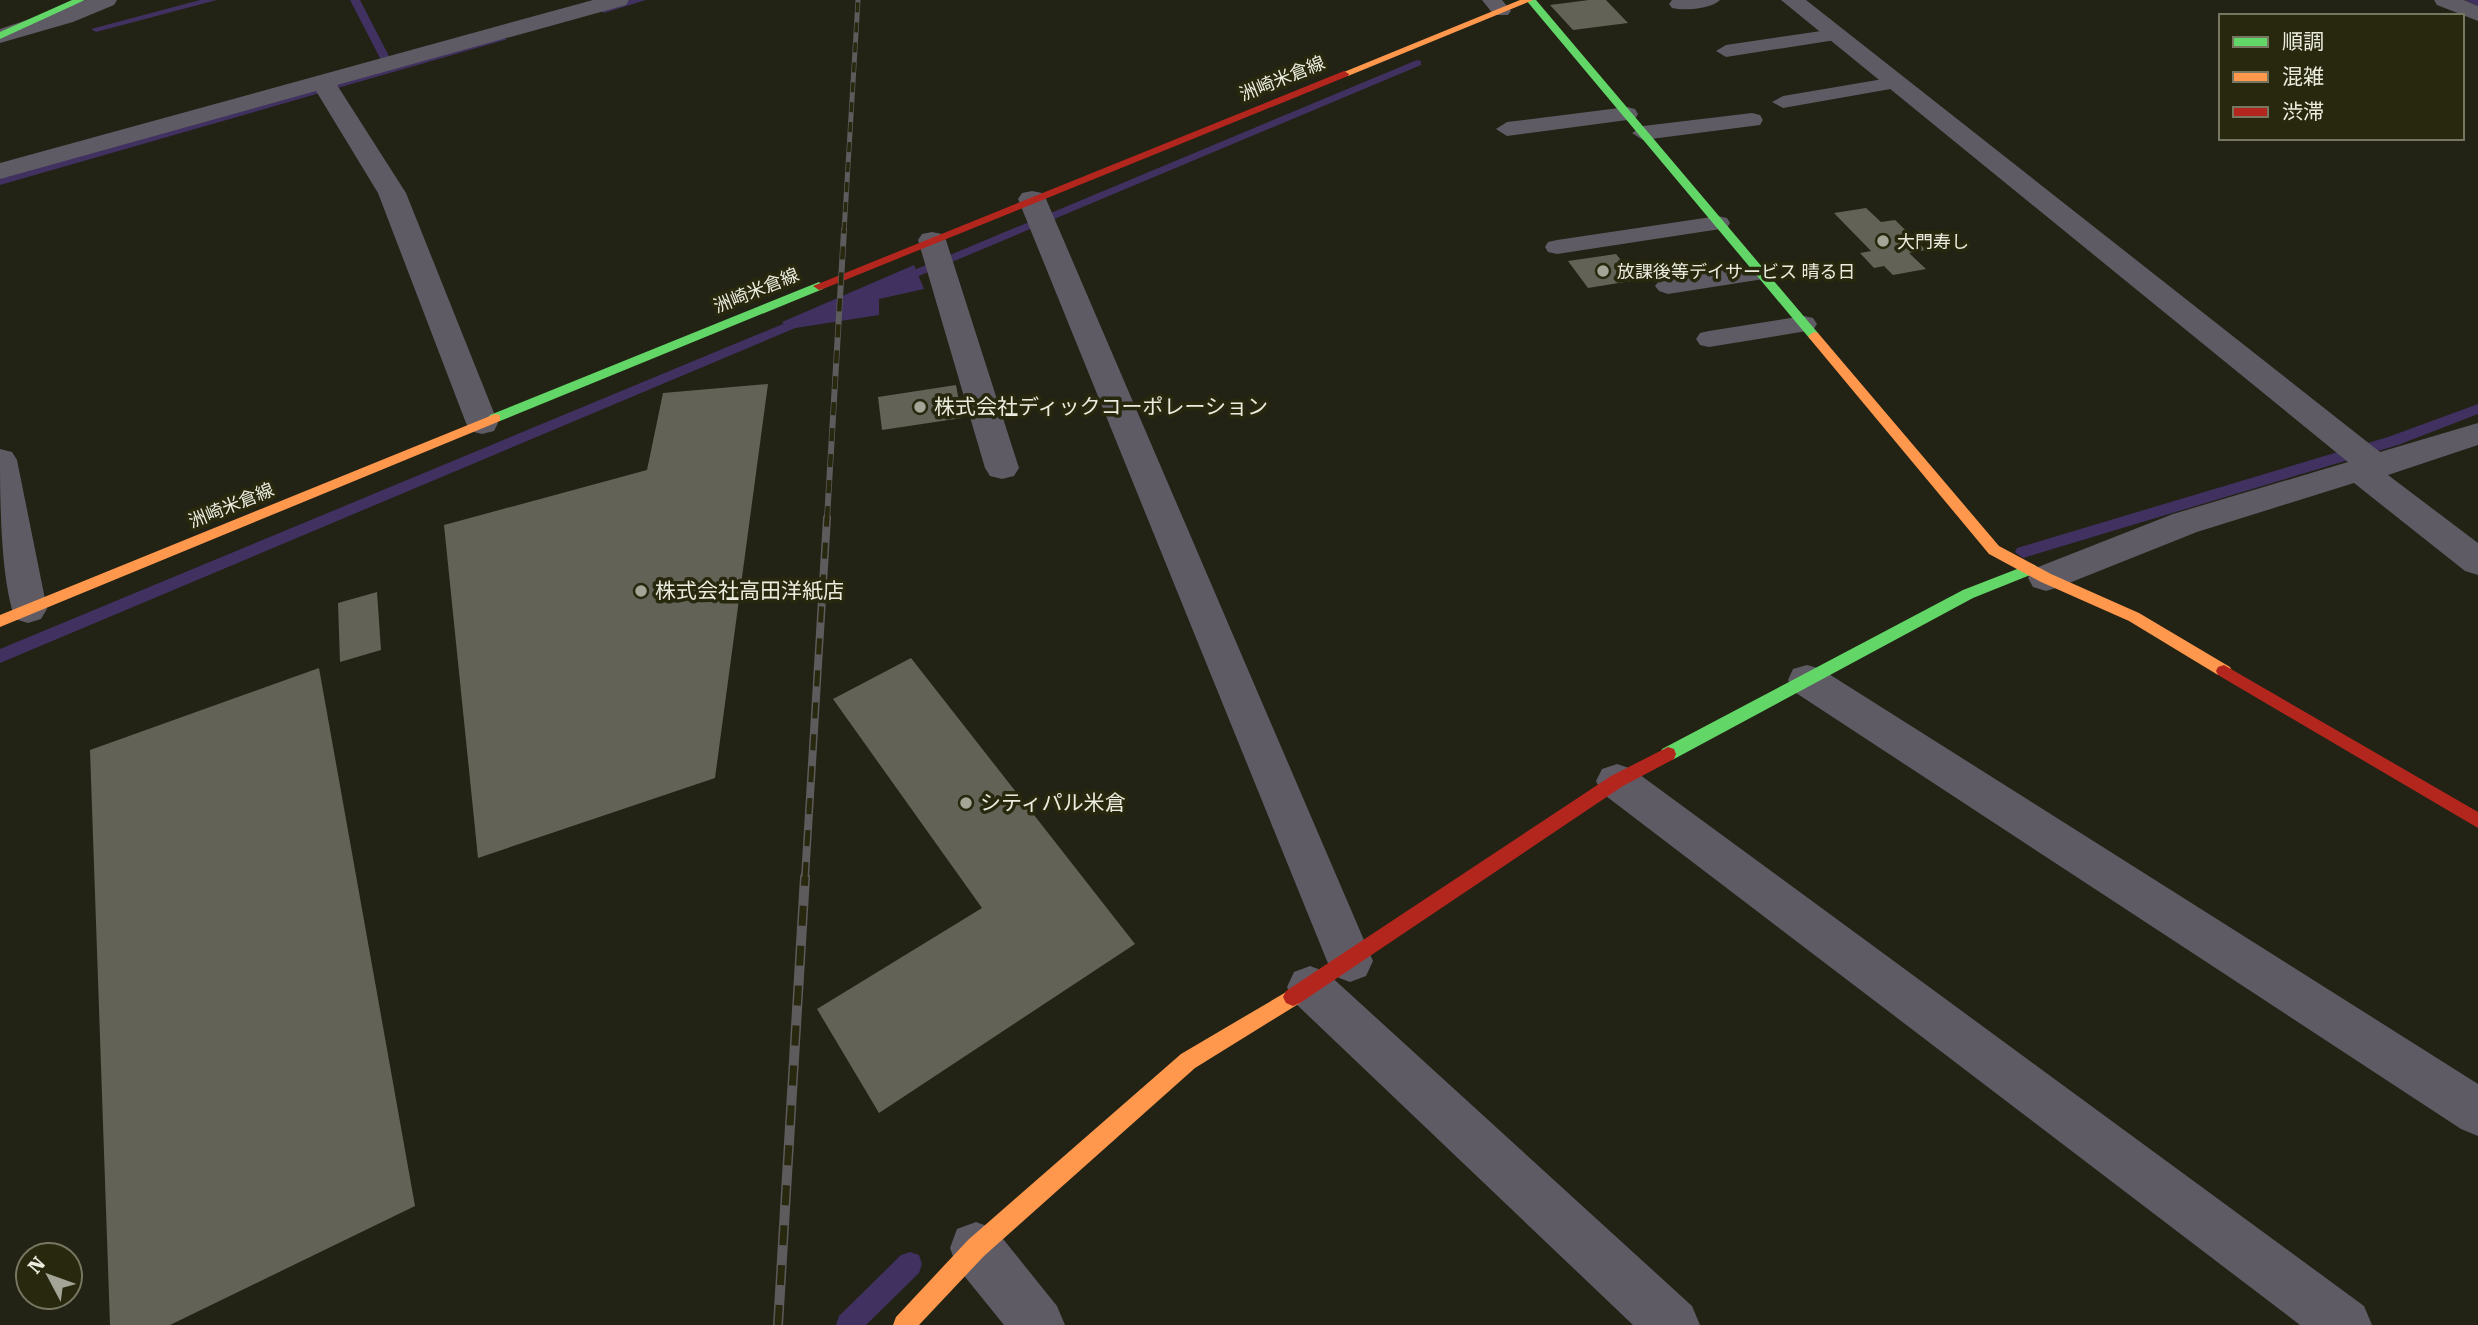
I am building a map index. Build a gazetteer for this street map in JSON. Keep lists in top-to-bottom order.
{
  "streets": {
    "main road": ["洲崎米倉線"]
  },
  "places": [
    "大門寿し",
    "放課後等デイサービス 晴る日",
    "株式会社ディックコーポレーション",
    "株式会社高田洋紙店",
    "シティパル米倉"
  ],
  "legend": ["順調", "混雑", "渋滞"],
  "north": "top left"
}
